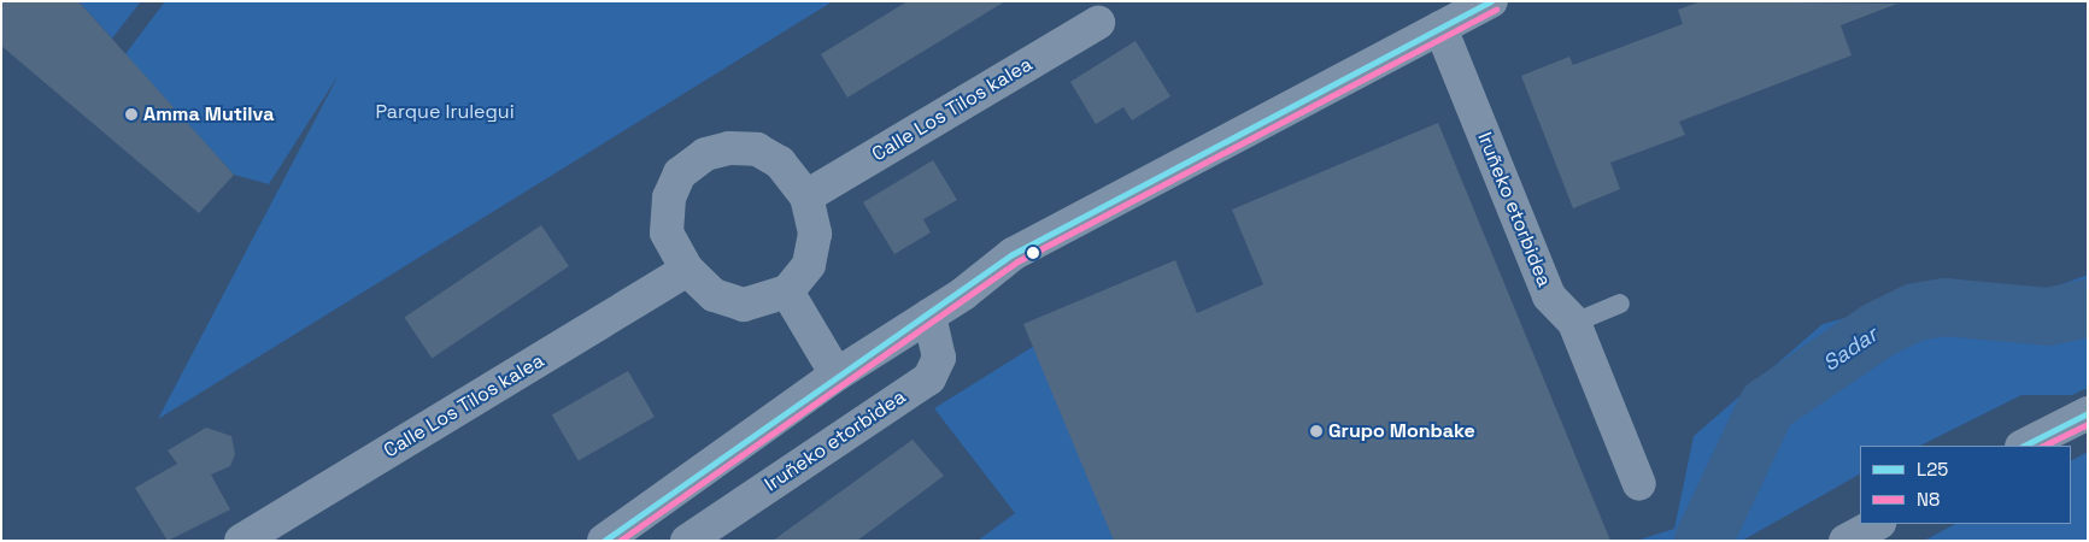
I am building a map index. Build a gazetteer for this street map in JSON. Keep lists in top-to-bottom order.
{
  "streets": {
    "street": ["Calle Los Tilos kalea", "Iruñeko etorbidea"]
  },
  "water": ["Sadar"],
  "parks": ["Parque Irulegui"],
  "places": ["Amma Mutilva", "Grupo Monbake"],
  "lines": ["transit line L25", "transit line N8"],
  "legend": ["L25", "N8"]
}
